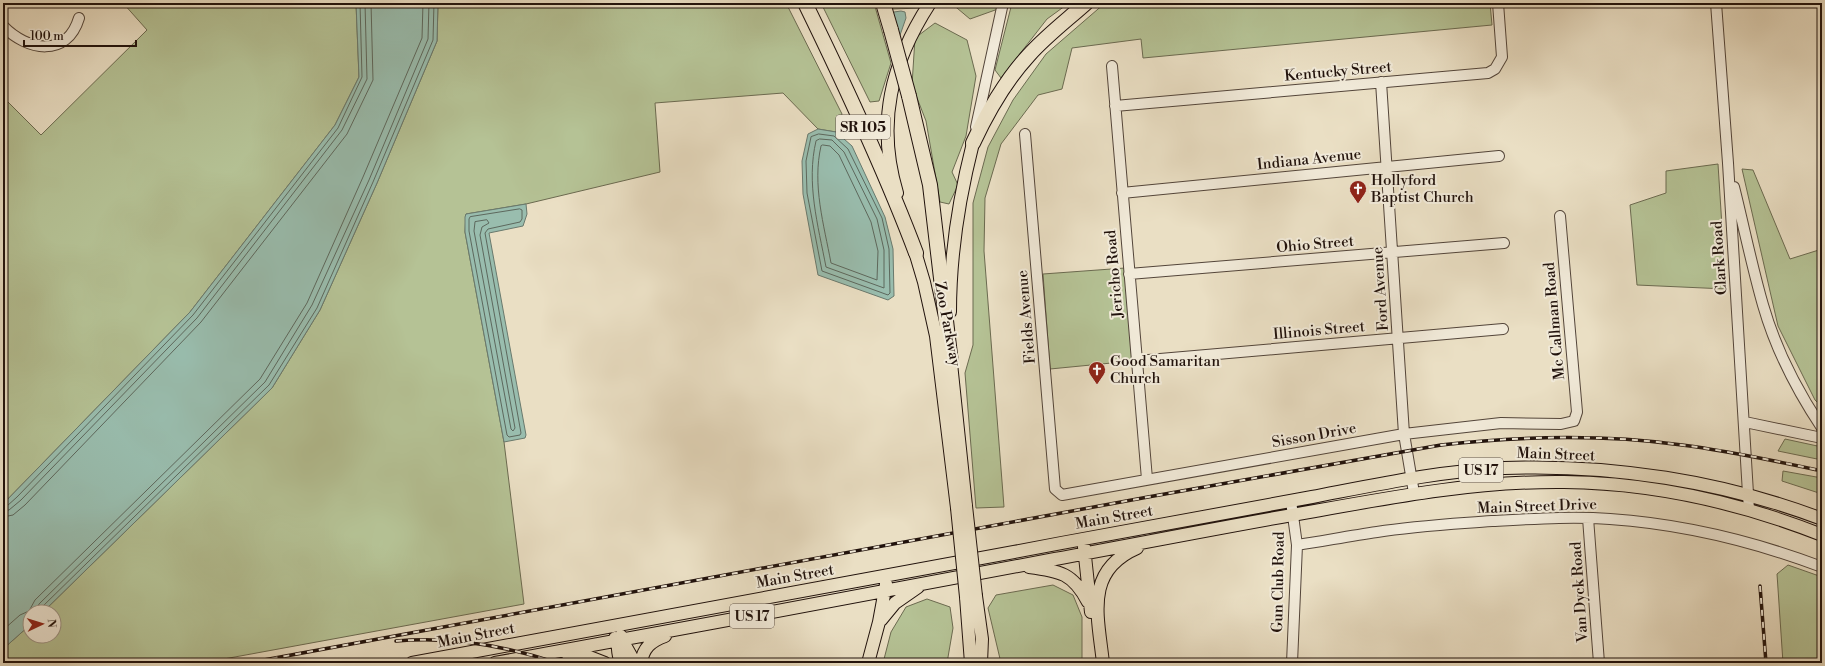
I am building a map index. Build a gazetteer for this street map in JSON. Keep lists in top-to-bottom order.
{
  "streets": {
    "highway": ["SR 105"],
    "main road": ["Zoo Parkway", "Main Street", "US 17"],
    "street": [
      "Kentucky Street",
      "Indiana Avenue",
      "Ohio Street",
      "Clark Road",
      "Jericho Road",
      "Ford Avenue",
      "Fields Avenue",
      "Mc Callman Road",
      "Illinois Street",
      "Sisson Drive",
      "Main Street Drive",
      "Gun Club Road",
      "Van Dyck Road"
    ]
  },
  "crossings": [
    ["Kentucky Street", "Jericho Road"],
    ["Kentucky Street", "Ford Avenue"],
    ["SR 105", "Zoo Parkway"],
    ["Indiana Avenue", "Jericho Road"],
    ["Indiana Avenue", "Ford Avenue"],
    ["Ohio Street", "Jericho Road"],
    ["Ohio Street", "Ford Avenue"],
    ["Clark Road", "Main Street"],
    ["Jericho Road", "Illinois Street"],
    ["Jericho Road", "Sisson Drive"],
    ["Ford Avenue", "Illinois Street"],
    ["Ford Avenue", "Sisson Drive"],
    ["Ford Avenue", "Main Street"],
    ["Fields Avenue", "Sisson Drive"],
    ["Mc Callman Road", "Sisson Drive"],
    ["Main Street", "Gun Club Road"],
    ["Main Street Drive", "Gun Club Road"],
    ["Main Street Drive", "Van Dyck Road"]
  ],
  "places": {
    "church": ["Hollyford Baptist Church", "Good Samaritan Church"]
  },
  "scale_bar": "100 m",
  "north": "right"
}
